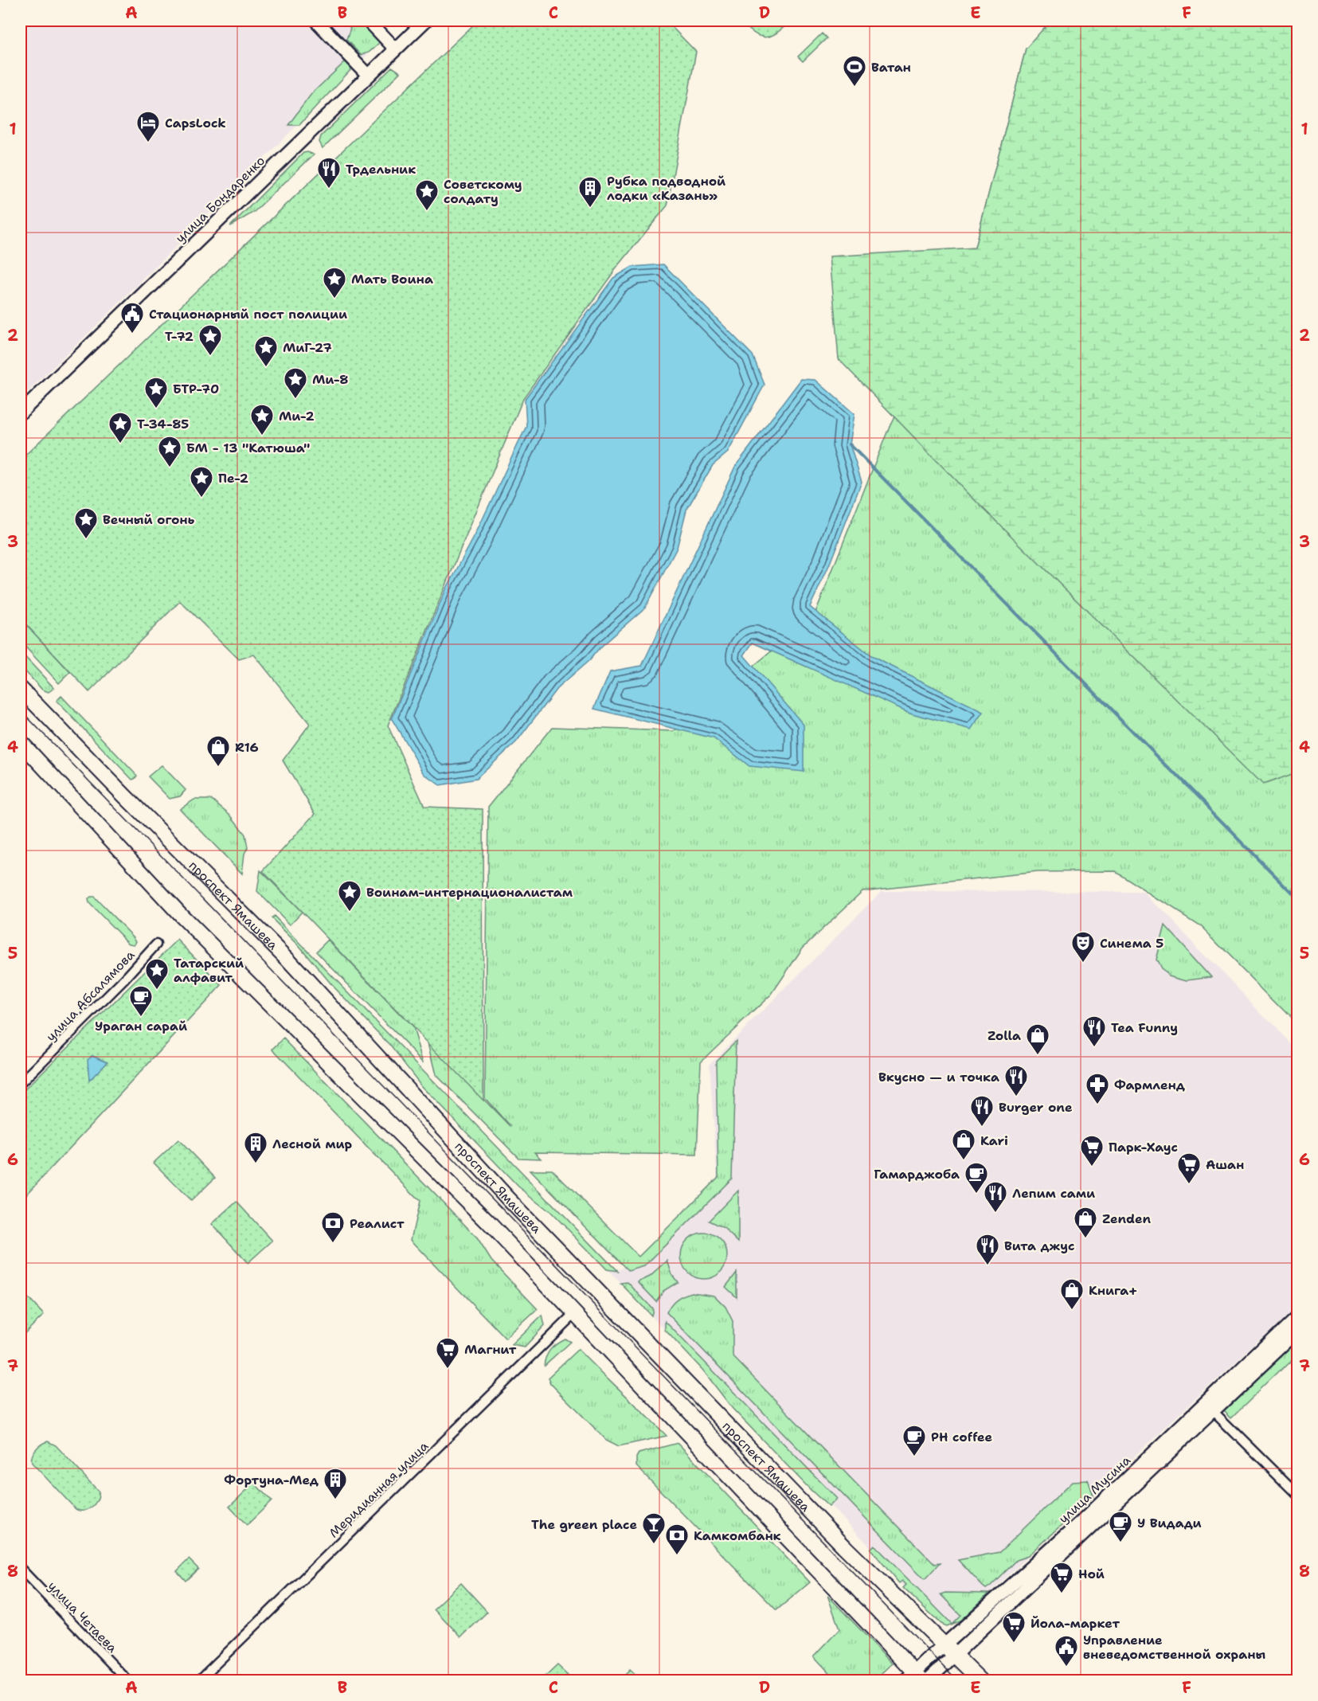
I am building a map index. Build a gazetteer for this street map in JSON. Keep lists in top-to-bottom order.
{
  "streets": {
    "main road": ["проспект Ямашева"],
    "street": [
      "улица Бондаренко",
      "улица Абсалямова",
      "Меридианная улица",
      "улица Мусина",
      "улица Четаева"
    ]
  },
  "crossings": [
    ["проспект Ямашева", "улица Мусина"]
  ],
  "places": {
    "sports": ["Ватан"],
    "hotel": ["CapsLock"],
    "restaurant": [
      "Трдельник",
      "Tea Funny",
      "Вкусно — и точка",
      "Burger one",
      "Лепим сами",
      "Вита джус"
    ],
    "building": ["Рубка подводной лодки «Казань»", "Лесной мир", "Фортуна-Мед"],
    "place": [
      "Советскому солдату",
      "Мать Воина",
      "Т-72",
      "МиГ-27",
      "Ми-8",
      "БТР-70",
      "Ми-2",
      "Т-34-85",
      "БМ - 13 \"Катюша\"",
      "Пе-2",
      "Вечный огонь",
      "Воинам-интернационалистам",
      "Татарский алфавит"
    ],
    "public building": ["Стационарный пост полиции", "Управление вневедомственной охраны"],
    "shop": [
      "R16",
      "Zolla",
      "Kari",
      "Zenden",
      "Книга+"
    ],
    "theatre": ["Синема 5"],
    "cafe": [
      "Ураган сарай",
      "Гамарджоба",
      "PH coffee",
      "У Видади"
    ],
    "pharmacy": ["Фармленд"],
    "supermarket": [
      "Парк-Хаус",
      "Ашан",
      "Магнит",
      "Ной",
      "Йола-маркет"
    ],
    "bank": ["Реалист", "Камкомбанк"],
    "bar": ["The green place"]
  },
  "grid": {
    "columns": [
      "A",
      "B",
      "C",
      "D",
      "E",
      "F"
    ],
    "rows": [
      "1",
      "2",
      "3",
      "4",
      "5",
      "6",
      "7",
      "8"
    ]
  }
}
